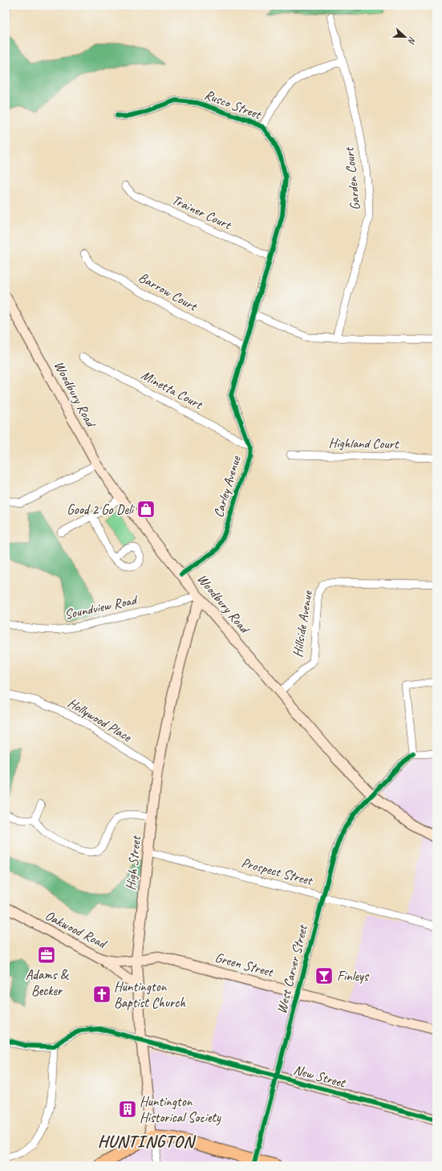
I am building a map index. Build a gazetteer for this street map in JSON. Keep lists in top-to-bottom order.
{
  "streets": {
    "main road": [
      "Woodbury Road",
      "High Street",
      "Oakwood Road",
      "Green Street",
      "New Street"
    ],
    "street": [
      "Rusco Street",
      "Garden Court",
      "Trainer Court",
      "Barrow Court",
      "Minetta Court",
      "Highland Court",
      "Carley Avenue",
      "Soundview Road",
      "Hillside Avenue",
      "Hollywood Place",
      "Prospect Street",
      "West Carver Street"
    ]
  },
  "crossings": [
    ["Rusco Street", "Trainer Court"],
    ["Rusco Street", "Carley Avenue"],
    ["Barrow Court", "Carley Avenue"],
    ["Minetta Court", "Carley Avenue"],
    ["Woodbury Road", "Carley Avenue"],
    ["Woodbury Road", "Soundview Road"],
    ["Woodbury Road", "Hillside Avenue"],
    ["Woodbury Road", "High Street"],
    ["Woodbury Road", "West Carver Street"],
    ["Soundview Road", "High Street"],
    ["Hollywood Place", "High Street"],
    ["High Street", "Prospect Street"],
    ["High Street", "Oakwood Road"],
    ["High Street", "Green Street"],
    ["High Street", "New Street"],
    ["Prospect Street", "West Carver Street"],
    ["Oakwood Road", "Green Street"],
    ["Green Street", "West Carver Street"],
    ["West Carver Street", "New Street"]
  ],
  "districts": ["HUNTINGTON"],
  "places": {
    "shop": ["Good 2 Go Deli"],
    "office": ["Adams & Becker"],
    "bar": ["Finleys"],
    "church": ["Huntington Baptist Church"],
    "building": ["Huntington Historical Society"]
  },
  "north": "right"
}
